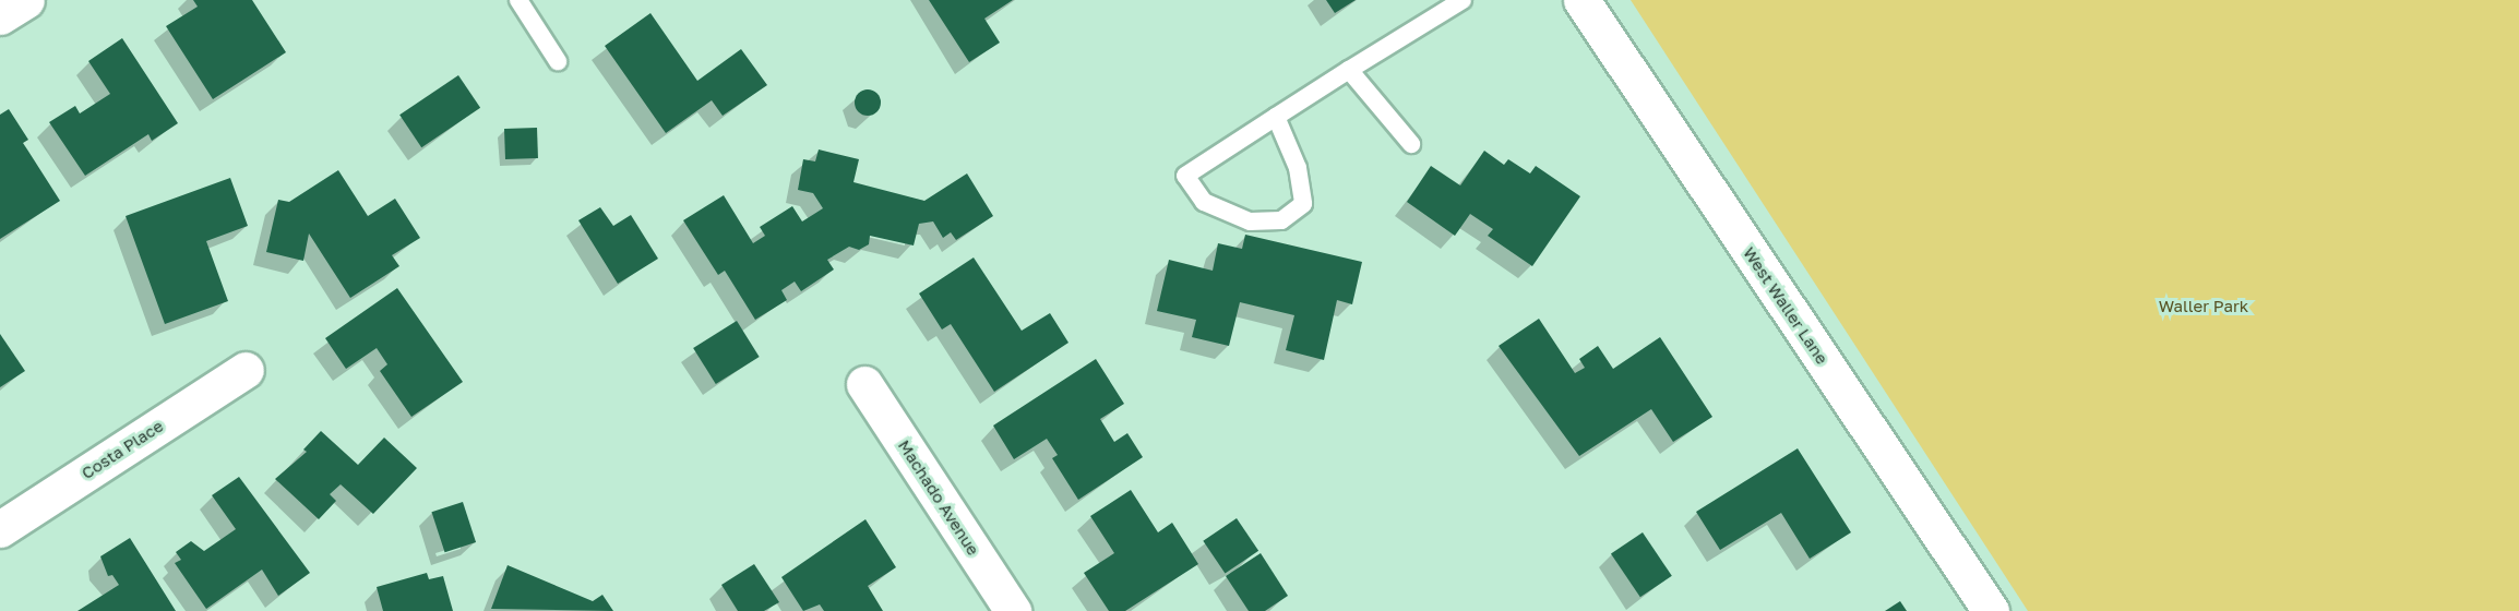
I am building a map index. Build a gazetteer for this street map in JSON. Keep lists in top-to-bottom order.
{
  "streets": {
    "street": ["West Waller Lane", "Costa Place", "Machado Avenue"]
  },
  "parks": ["Waller Park"]
}
